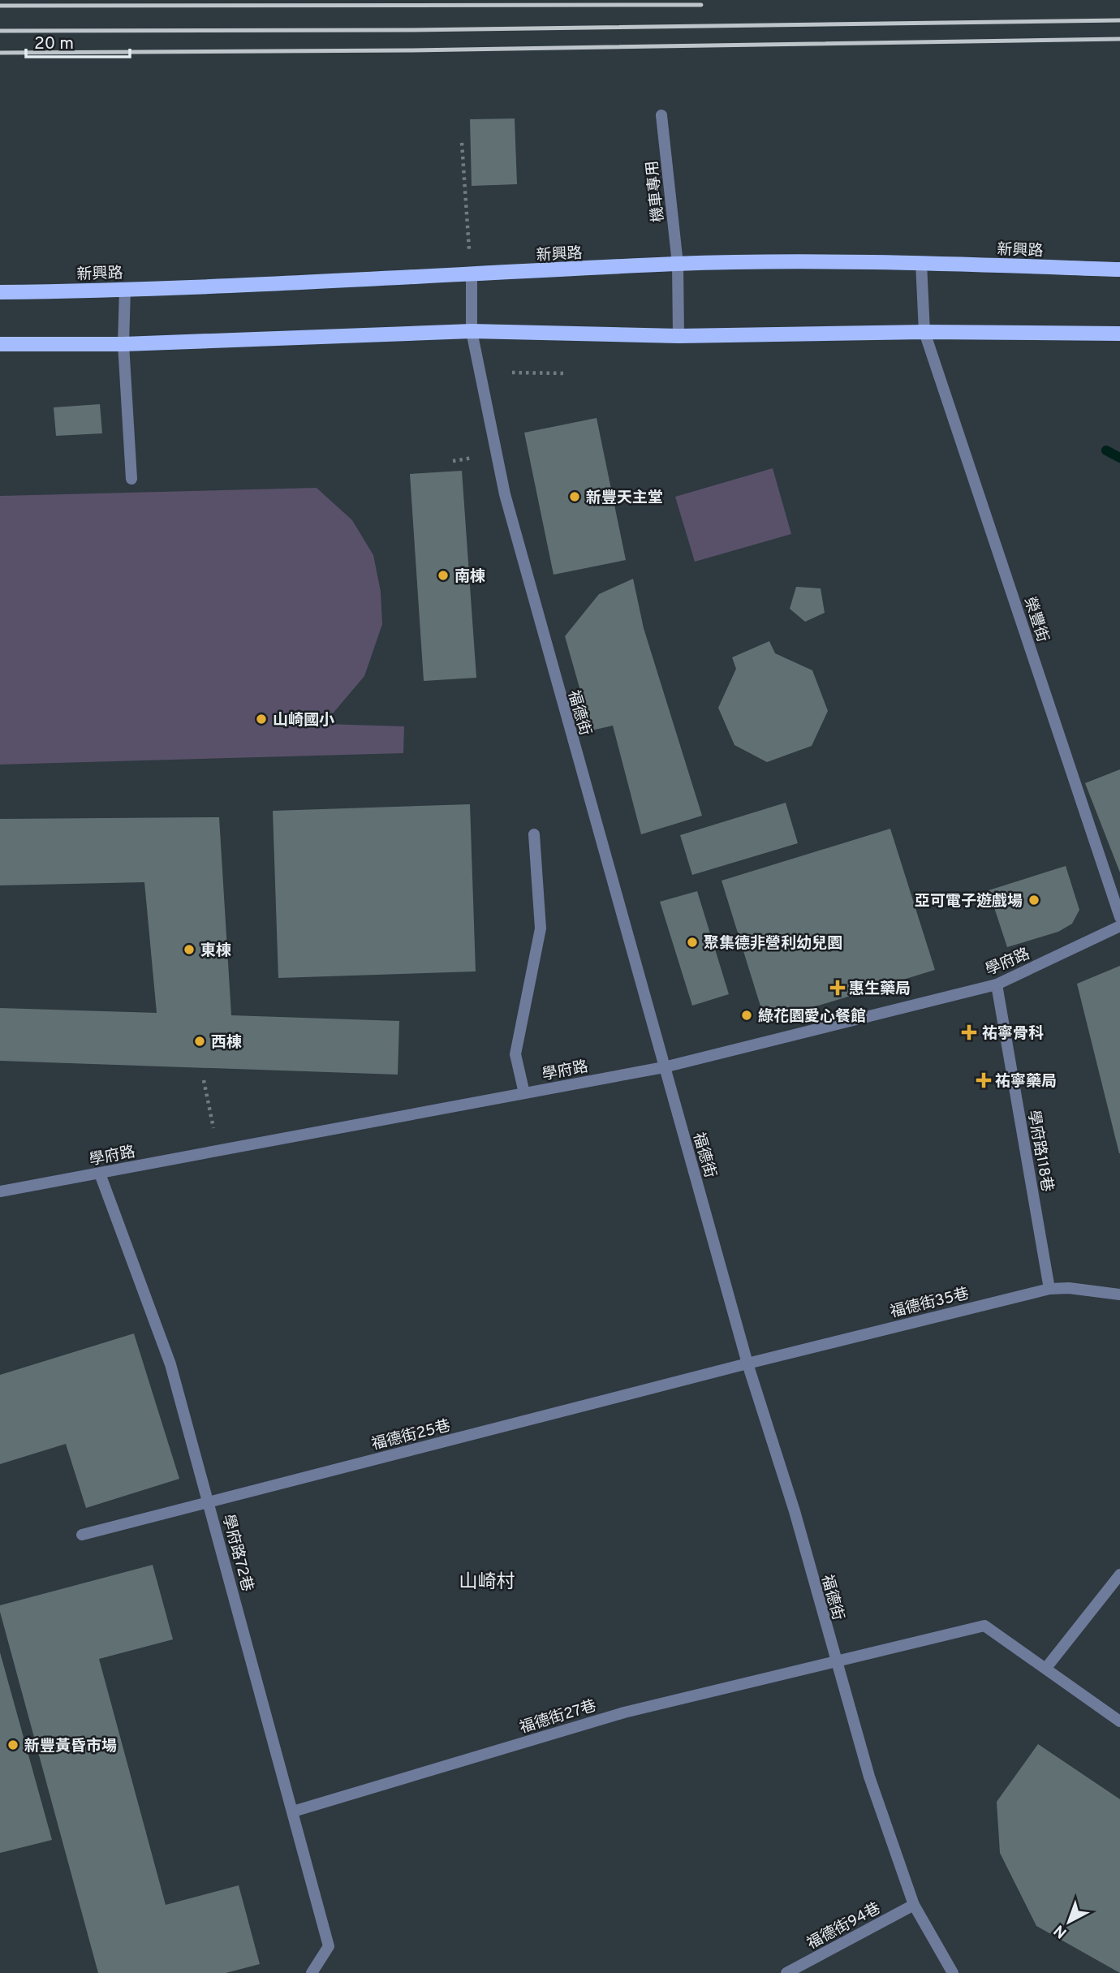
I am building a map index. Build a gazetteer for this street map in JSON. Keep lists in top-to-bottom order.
{
  "streets": {
    "main road": ["新興路"],
    "street": [
      "機車專用",
      "榮豐街",
      "福德街",
      "學府路",
      "學府路118巷",
      "福德街35巷",
      "福德街25巷",
      "學府路72巷",
      "福德街27巷",
      "福德街94巷"
    ]
  },
  "crossings": [
    ["機車專用", "新興路"],
    ["新興路", "榮豐街"],
    ["新興路", "福德街"],
    ["福德街", "學府路"],
    ["福德街", "福德街35巷"],
    ["福德街", "福德街25巷"],
    ["福德街", "福德街27巷"],
    ["福德街", "福德街94巷"],
    ["學府路", "學府路118巷"],
    ["學府路", "學府路72巷"],
    ["學府路118巷", "福德街35巷"],
    ["福德街35巷", "福德街25巷"],
    ["福德街25巷", "學府路72巷"],
    ["學府路72巷", "福德街27巷"]
  ],
  "districts": ["山崎村"],
  "places": {
    "other": [
      "新豐天主堂",
      "南棟",
      "山崎國小",
      "亞可電子遊戲場",
      "聚集德非營利幼兒園",
      "東棟",
      "綠花園愛心餐館",
      "西棟",
      "新豐黃昏市場"
    ],
    "health": ["惠生藥局", "祐寧骨科", "祐寧藥局"]
  },
  "scale_bar": "20 m",
  "north": "bottom left"
}
